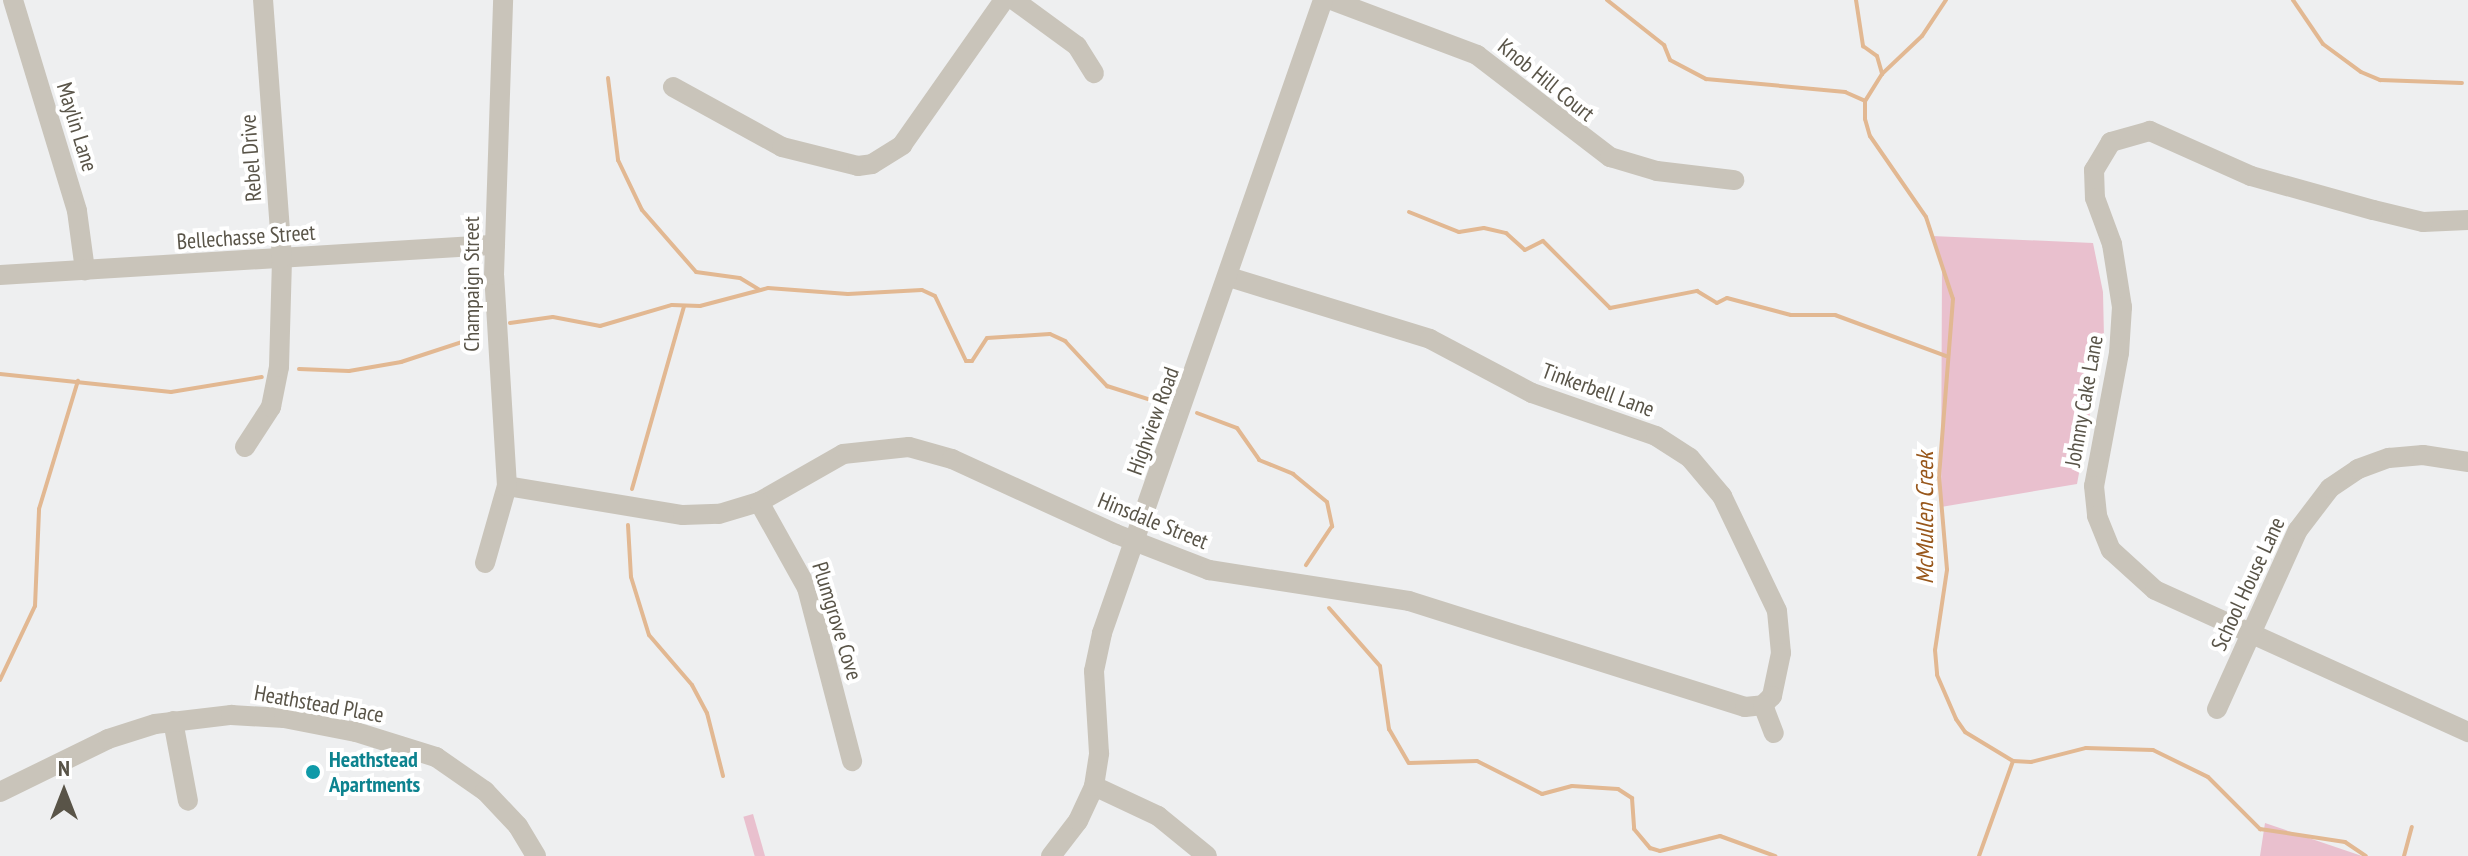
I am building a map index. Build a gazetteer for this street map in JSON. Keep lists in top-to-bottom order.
{
  "streets": {
    "street": [
      "Knob Hill Court",
      "Maylin Lane",
      "Rebel Drive",
      "Bellechasse Street",
      "Champaign Street",
      "Tinkerbell Lane",
      "Johnny Cake Lane",
      "Highview Road",
      "Hinsdale Street",
      "School House Lane",
      "Plumgrove Cove",
      "Heathstead Place"
    ]
  },
  "crossings": [
    ["Maylin Lane", "Bellechasse Street"],
    ["Rebel Drive", "Bellechasse Street"],
    ["Bellechasse Street", "Champaign Street"],
    ["Champaign Street", "Hinsdale Street"],
    ["Tinkerbell Lane", "Highview Road"],
    ["Tinkerbell Lane", "Hinsdale Street"],
    ["Johnny Cake Lane", "School House Lane"],
    ["Highview Road", "Hinsdale Street"],
    ["Hinsdale Street", "Plumgrove Cove"]
  ],
  "water": ["McMullen Creek"],
  "places": ["Heathstead Apartments"],
  "north": "top"
}
